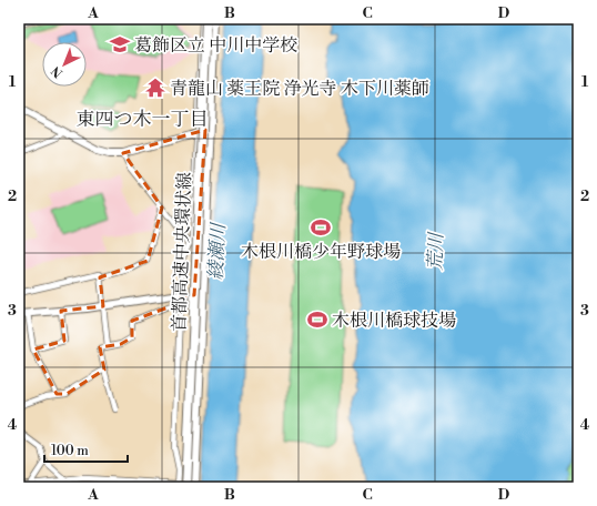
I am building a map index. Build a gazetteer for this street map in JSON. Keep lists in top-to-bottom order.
{
  "streets": {
    "highway": ["首都高速中央環状線"]
  },
  "districts": ["東四つ木一丁目"],
  "water": ["綾瀬川", "荒川"],
  "places": {
    "school or university": ["葛飾区立 中川中学校"],
    "temple": ["青龍山 薬王院 浄光寺 木下川薬師"],
    "sports": ["木根川橋少年野球場", "木根川橋球技場"]
  },
  "scale_bar": "100 m",
  "north": "bottom left",
  "grid": {
    "columns": [
      "A",
      "B",
      "C",
      "D"
    ],
    "rows": [
      "1",
      "2",
      "3",
      "4"
    ]
  }
}
